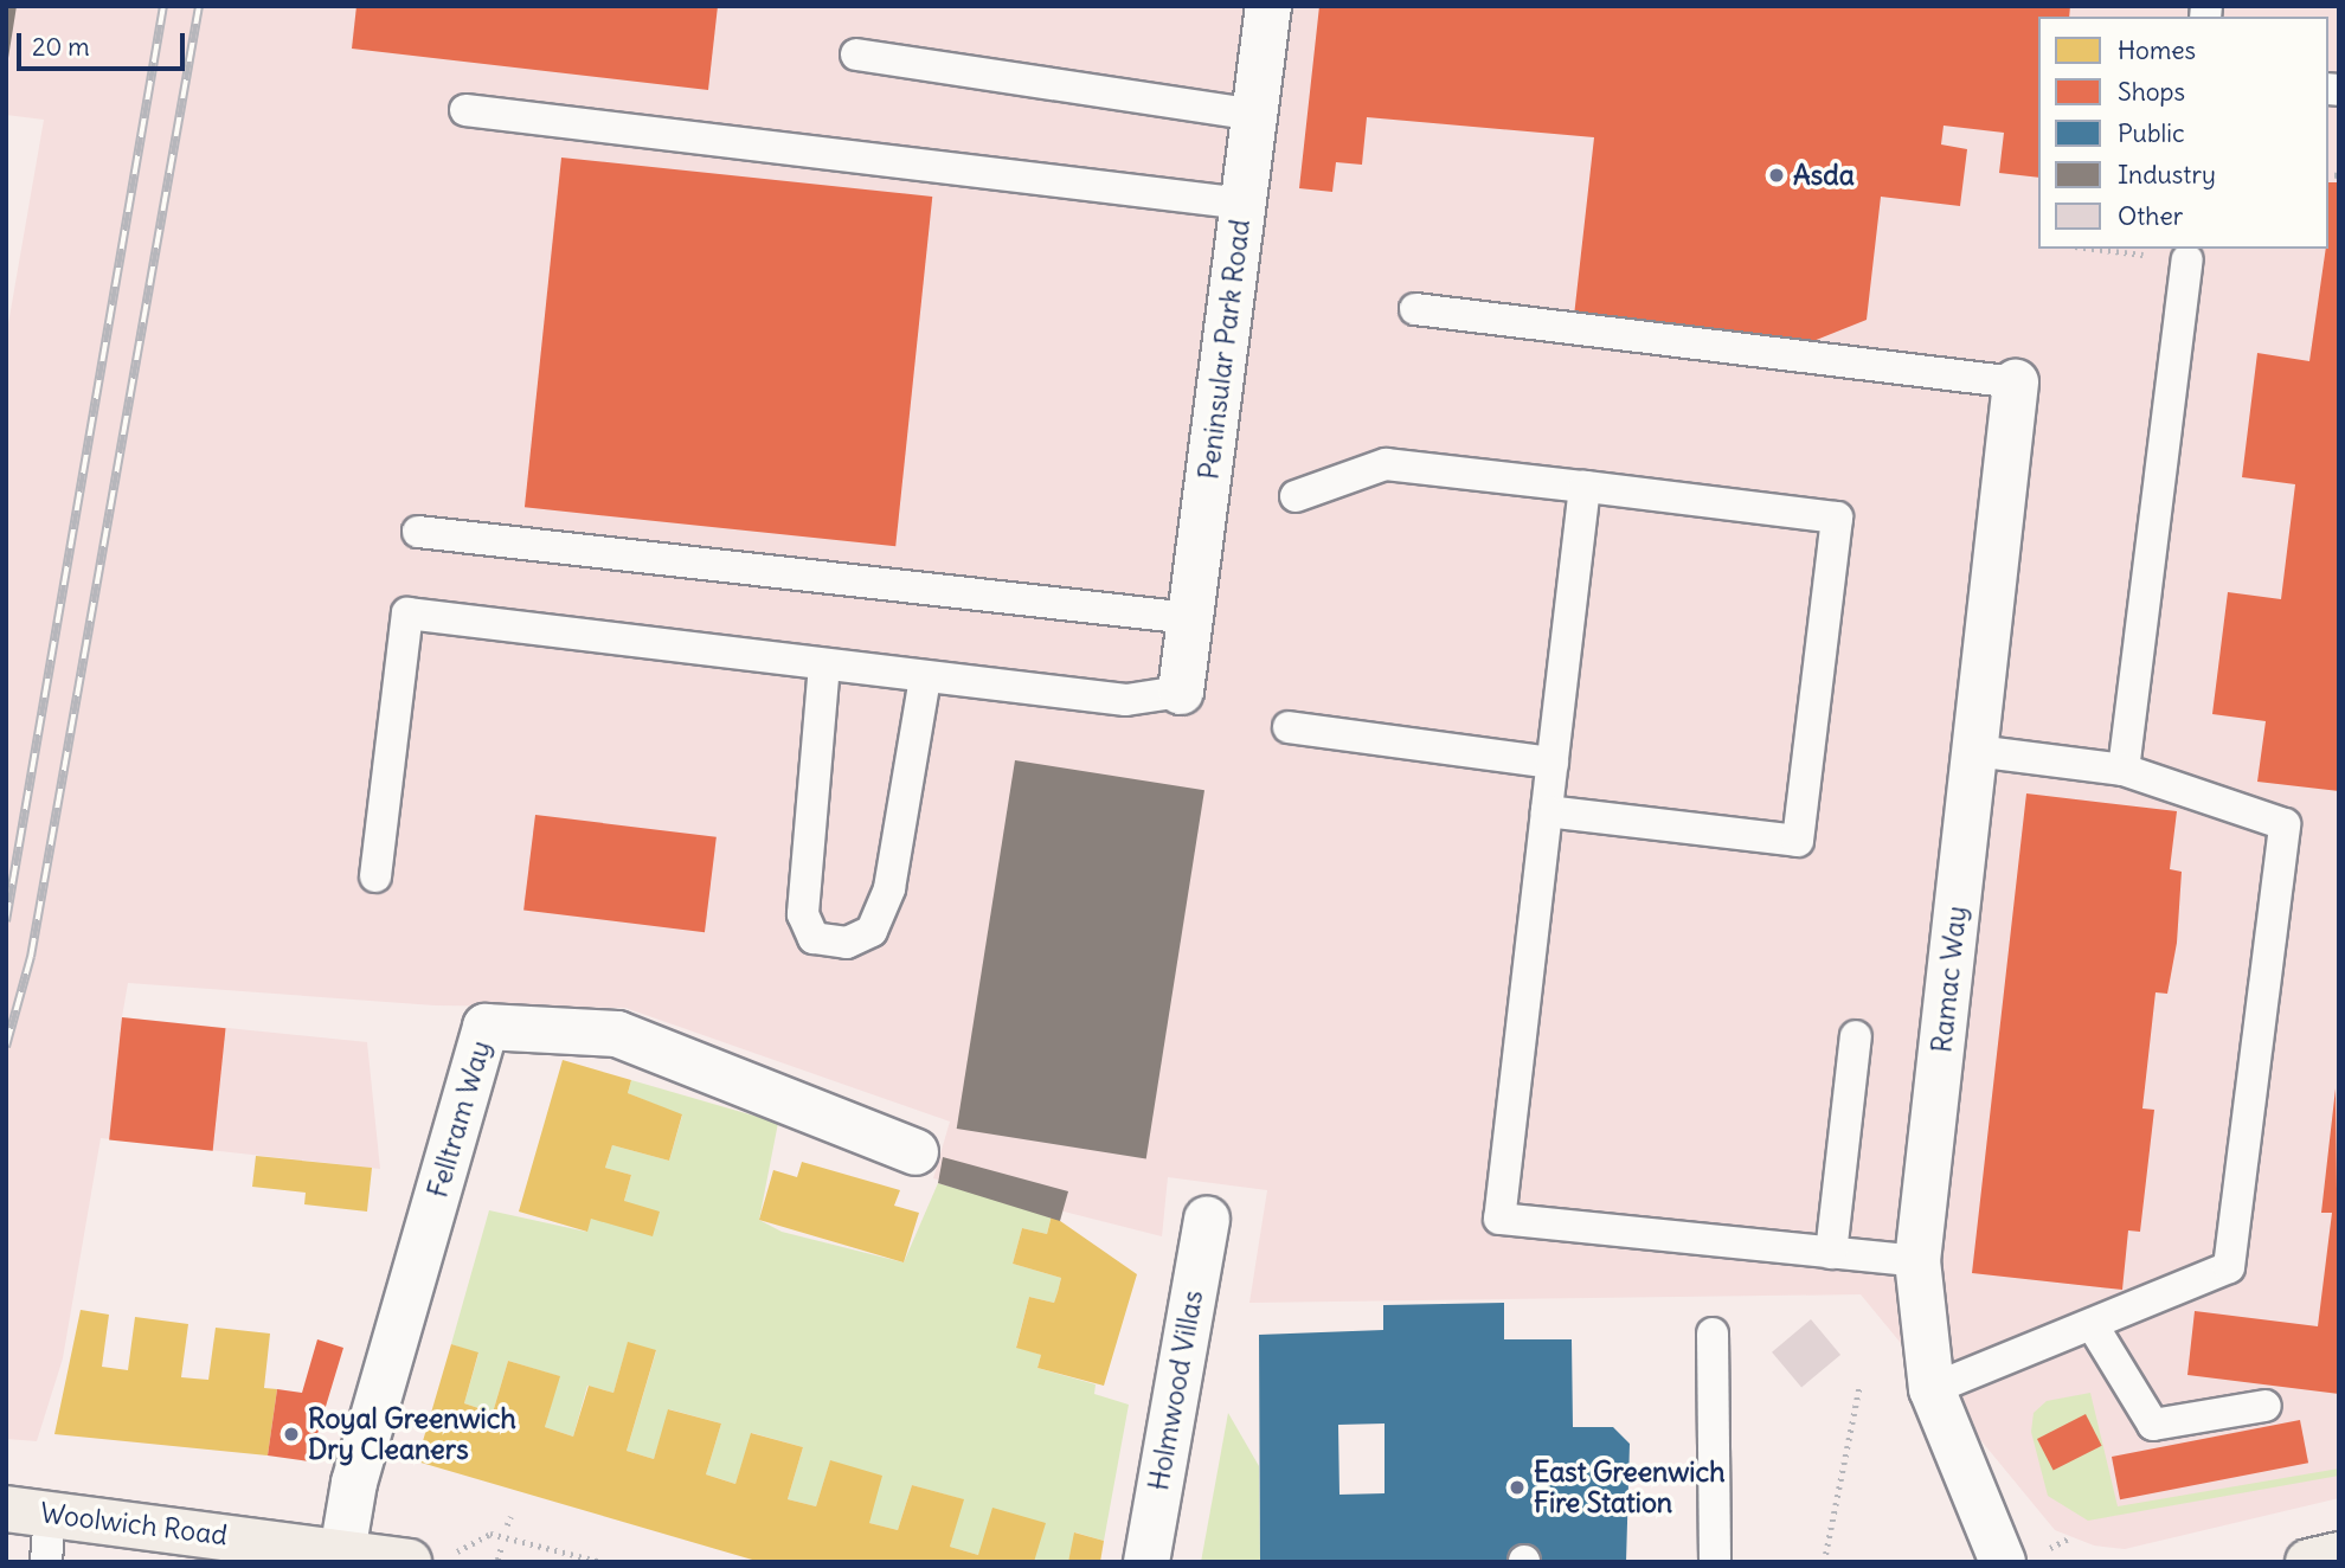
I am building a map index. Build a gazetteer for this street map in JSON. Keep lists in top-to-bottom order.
{
  "streets": {
    "main road": ["Woolwich Road"],
    "street": [
      "Peninsular Park Road",
      "Ramac Way",
      "Felltram Way",
      "Holmwood Villas"
    ]
  },
  "crossings": [
    ["Felltram Way", "Woolwich Road"]
  ],
  "places": ["Asda", "Royal Greenwich Dry Cleaners", "East Greenwich Fire Station"],
  "legend": [
    "Homes",
    "Shops",
    "Public",
    "Industry",
    "Other"
  ],
  "scale_bar": "20 m"
}
